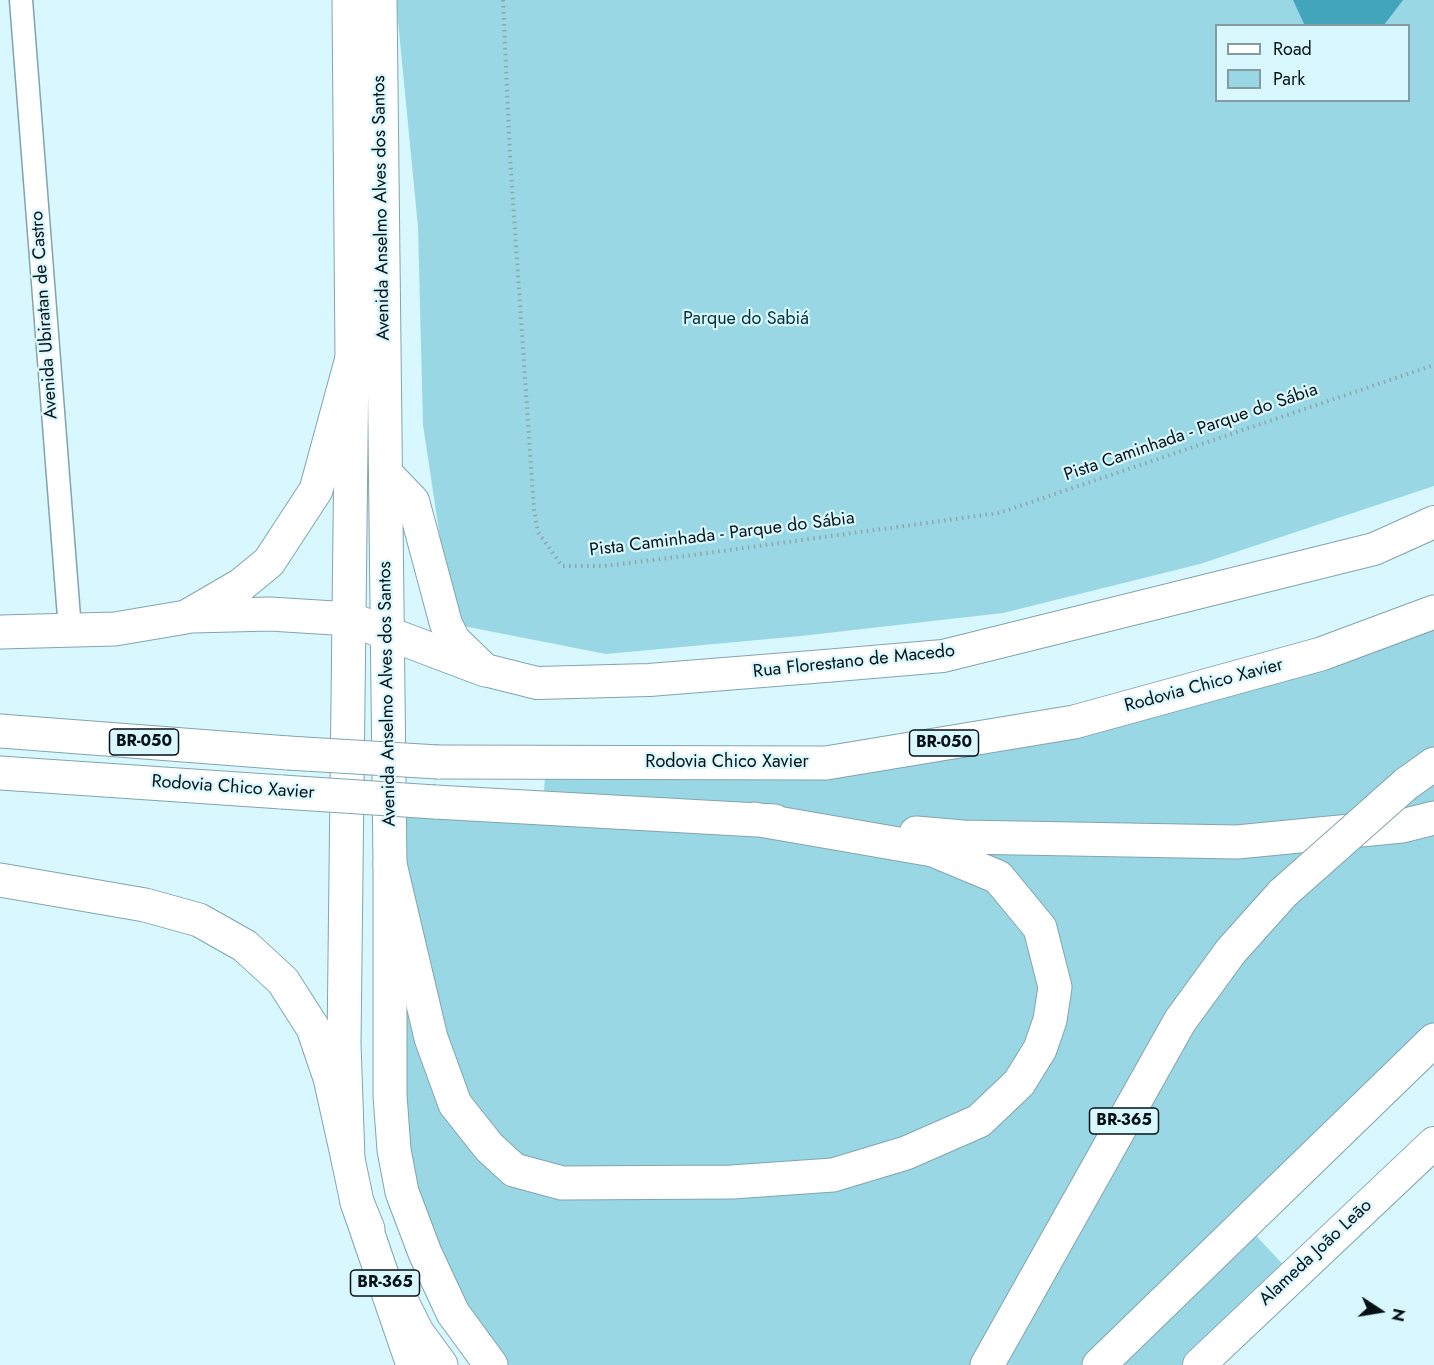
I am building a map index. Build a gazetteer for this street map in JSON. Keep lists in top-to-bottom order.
{
  "streets": {
    "main road": [
      "Avenida Anselmo Alves dos Santos",
      "Rua Florestano de Macedo",
      "Rodovia Chico Xavier",
      "BR-050",
      "BR-365",
      "Alameda João Leão"
    ],
    "street": ["Avenida Ubiratan de Castro"],
    "path": ["Pista Caminhada - Parque do Sábia"]
  },
  "crossings": [
    ["Avenida Anselmo Alves dos Santos", "BR-365"]
  ],
  "parks": ["Parque do Sabiá"],
  "legend": ["Road", "Park"],
  "north": "right"
}
